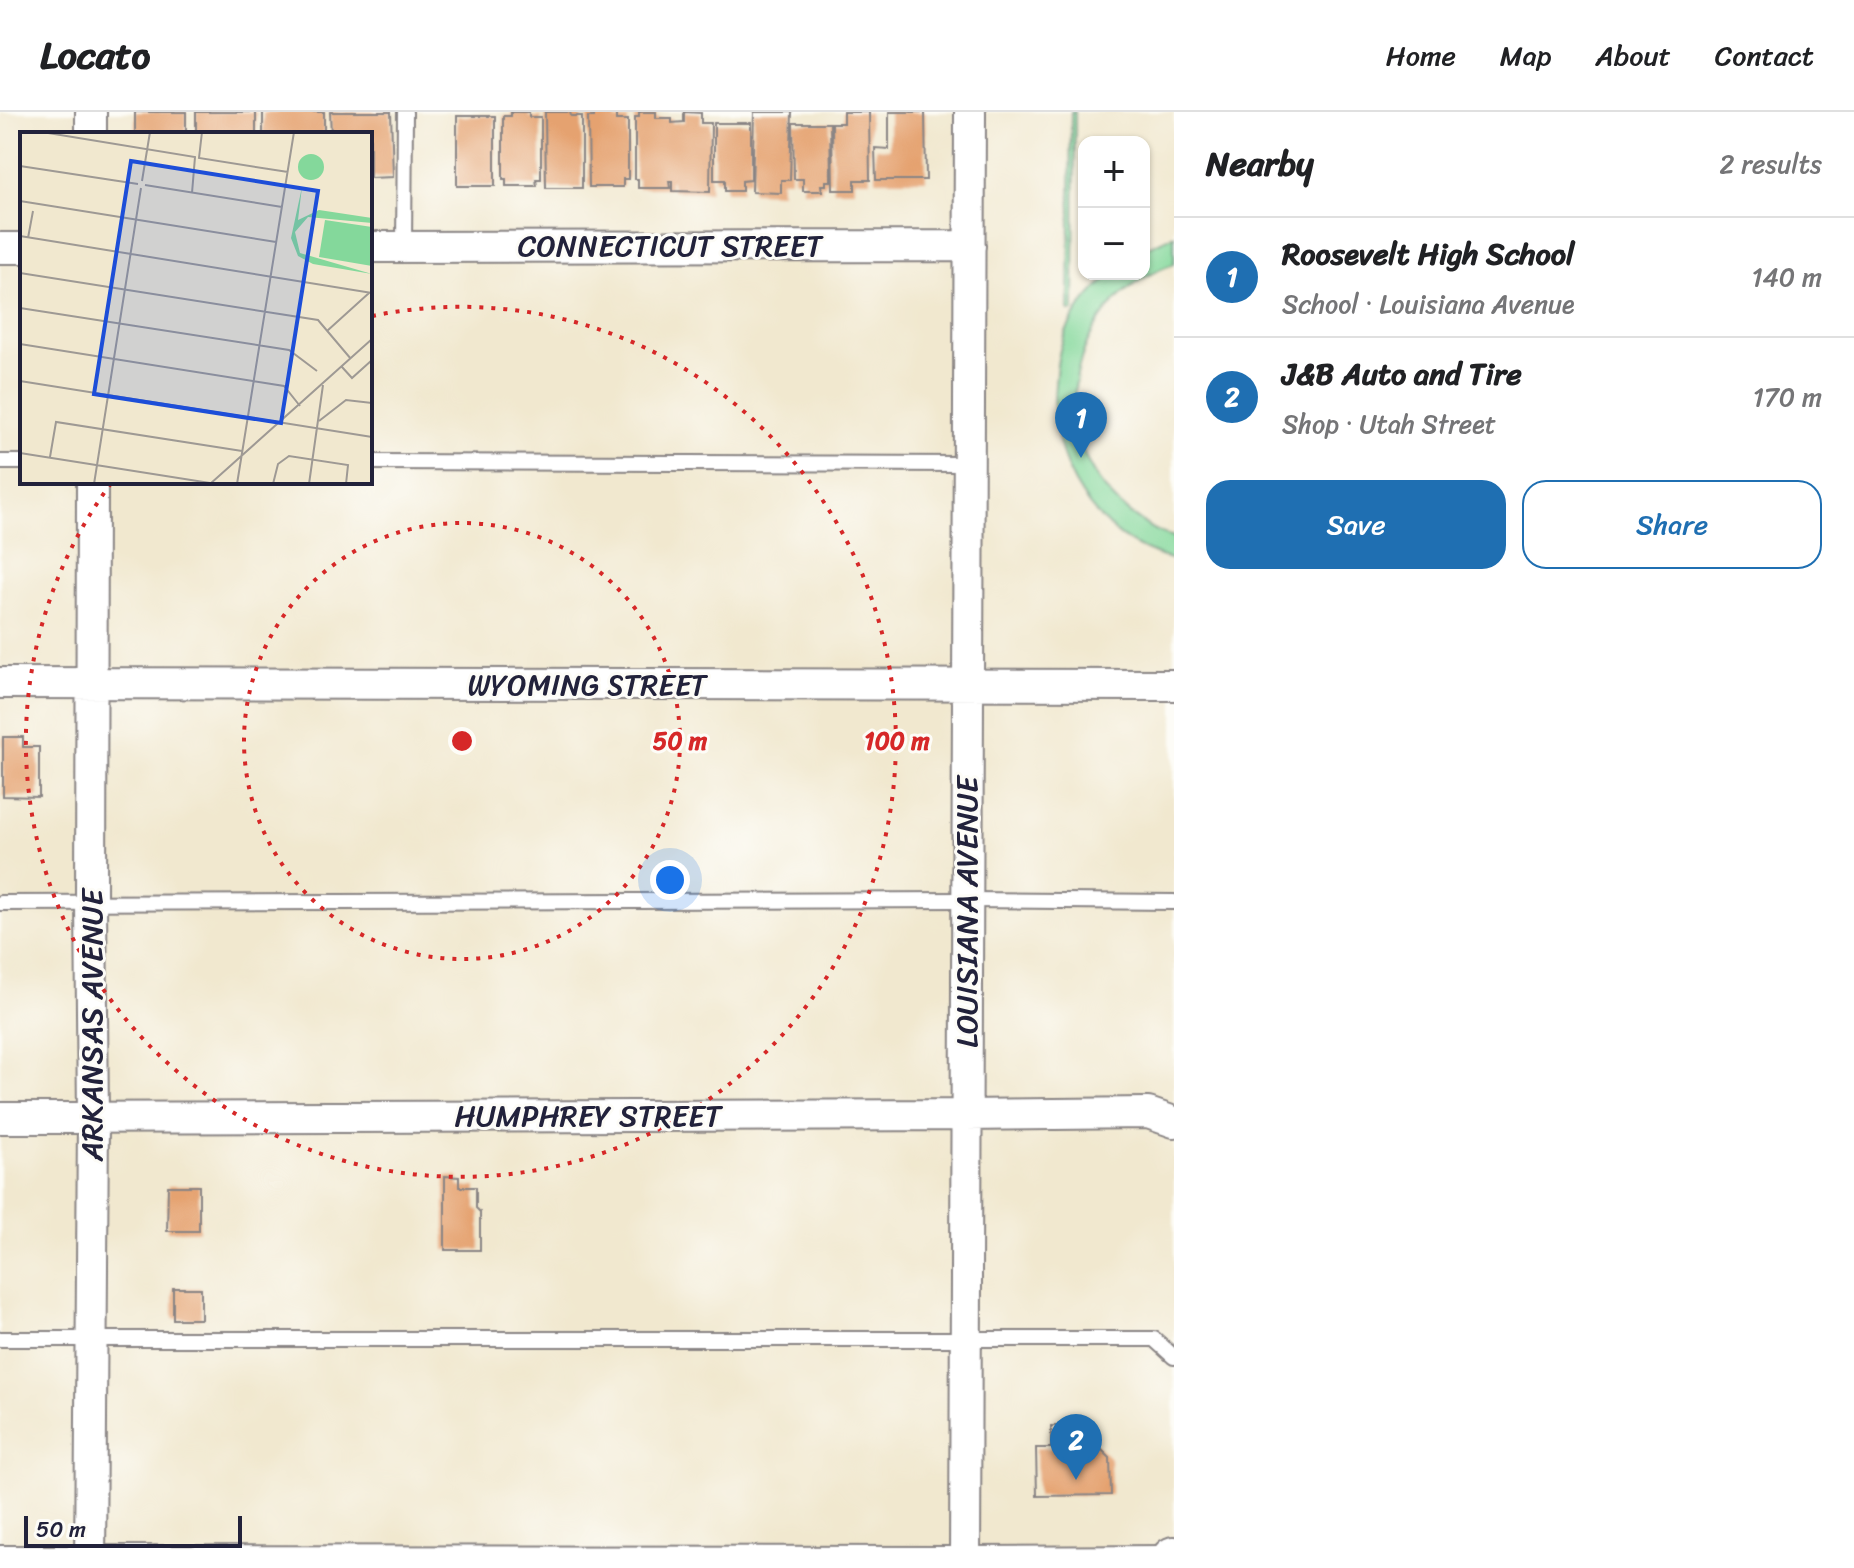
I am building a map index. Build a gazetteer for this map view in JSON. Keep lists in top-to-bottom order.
{
  "streets": {
    "street": [
      "CONNECTICUT STREET",
      "WYOMING STREET",
      "LOUISIANA AVENUE",
      "ARKANSAS AVENUE",
      "HUMPHREY STREET"
    ]
  },
  "crossings": [
    ["CONNECTICUT STREET", "LOUISIANA AVENUE"],
    ["WYOMING STREET", "LOUISIANA AVENUE"],
    ["WYOMING STREET", "ARKANSAS AVENUE"],
    ["LOUISIANA AVENUE", "HUMPHREY STREET"],
    ["ARKANSAS AVENUE", "HUMPHREY STREET"]
  ],
  "scale_bar": "50 m",
  "page": {
    "header": "Locato",
    "nav": [
      "Home",
      "Map",
      "About",
      "Contact"
    ],
    "heading": ["Nearby", "2 results"],
    "map_buttons": ["+", "−"],
    "list": [
      {
        "mark": "1",
        "name": "Roosevelt High School",
        "note": "School · Louisiana Avenue",
        "value": "140 m"
      },
      {
        "mark": "2",
        "name": "J&B Auto and Tire",
        "note": "Shop · Utah Street",
        "value": "170 m"
      }
    ],
    "pins": ["1", "2"],
    "buttons": ["Save", "Share"],
    "scale": "50 m"
  },
  "rings": ["50 m", "100 m"]
}
